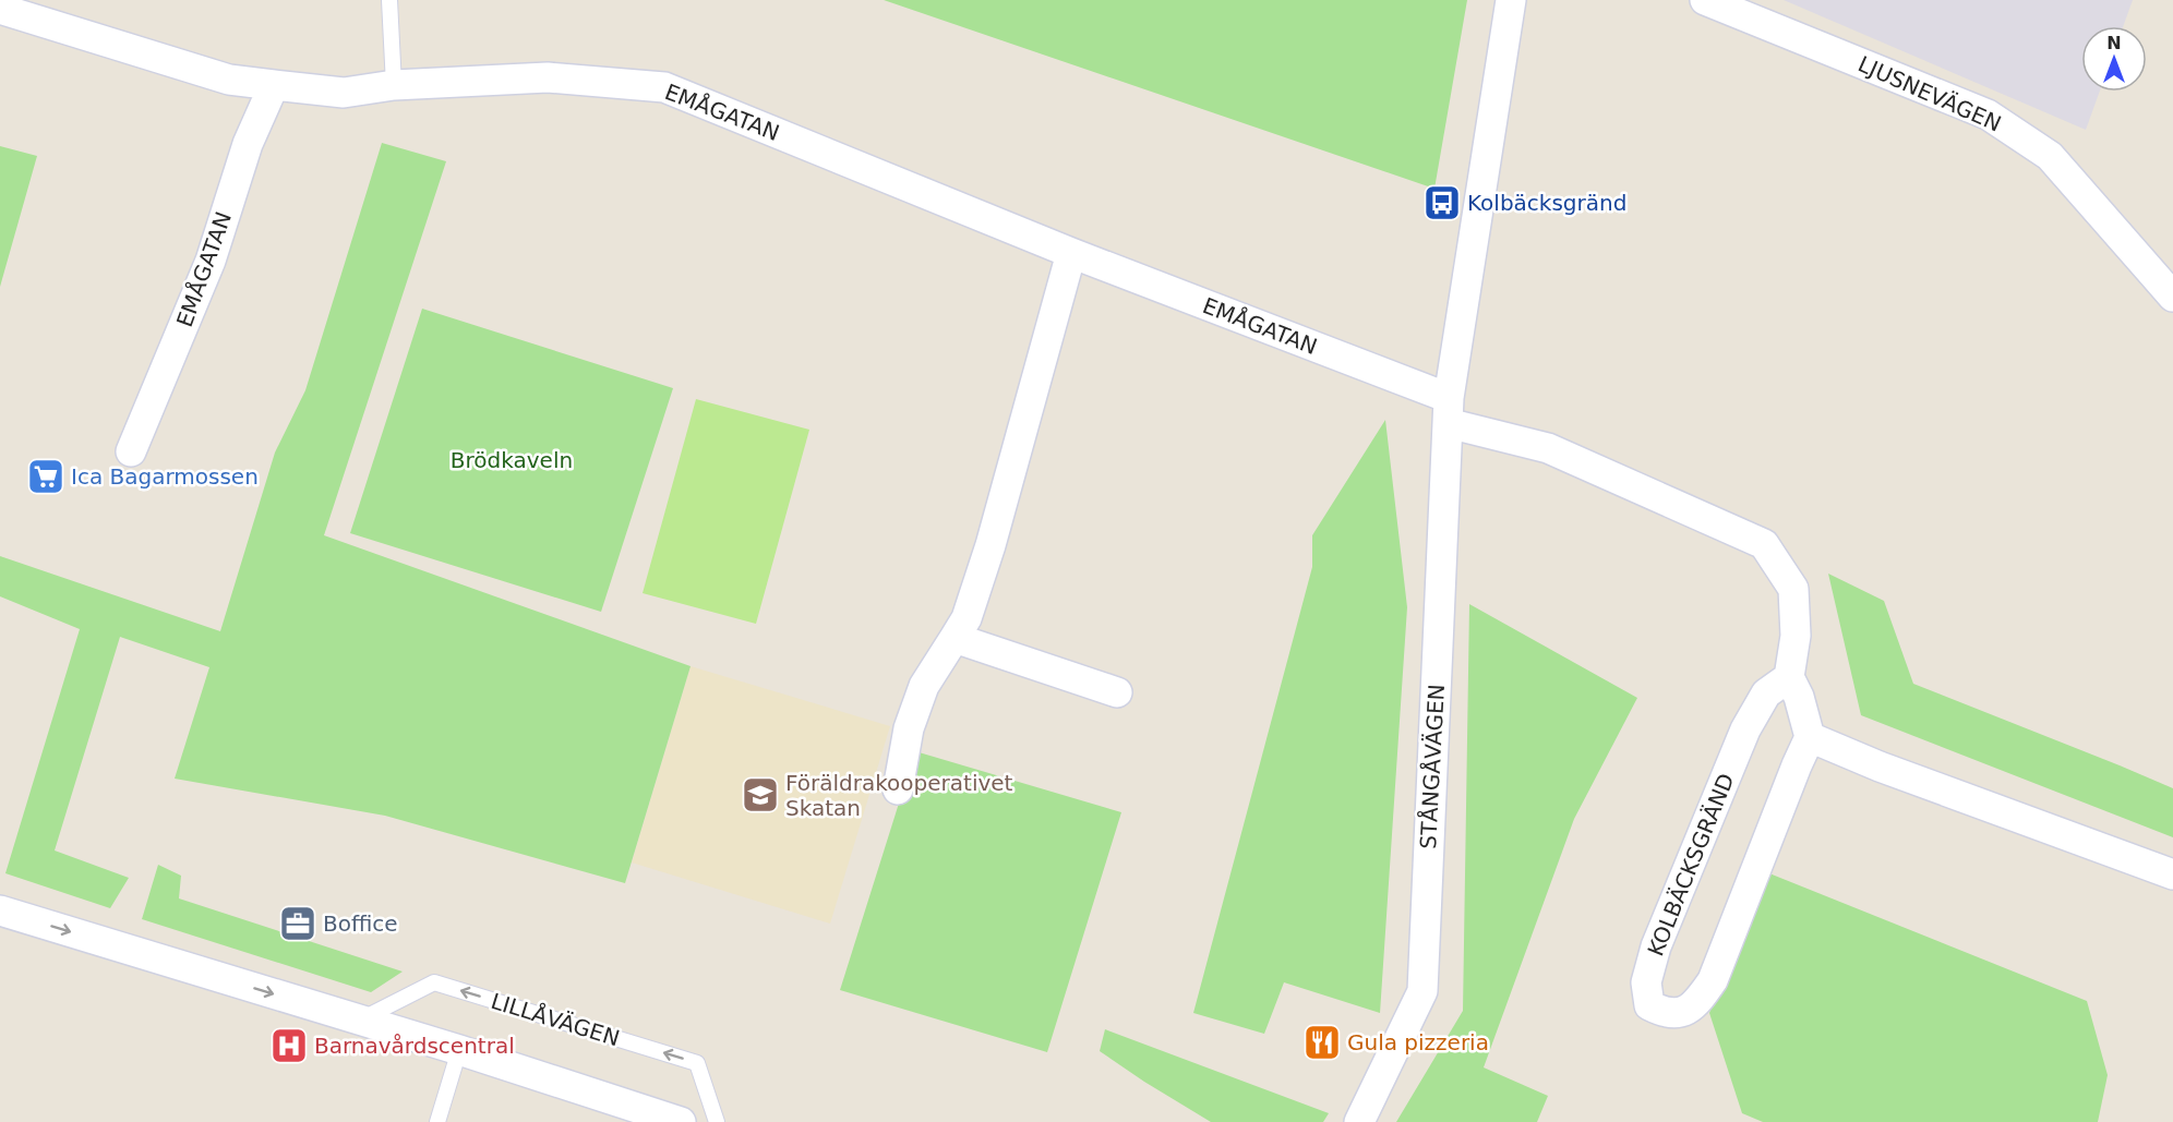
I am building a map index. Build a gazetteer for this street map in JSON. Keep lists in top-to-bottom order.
{
  "streets": {
    "street": [
      "LJUSNEVÄGEN",
      "EMÅGATAN",
      "STÅNGÅVÄGEN",
      "KOLBÄCKSGRÄND"
    ],
    "lane": ["LILLÅVÄGEN"]
  },
  "crossings": [
    ["EMÅGATAN", "STÅNGÅVÄGEN"]
  ],
  "one_way": ["LILLÅVÄGEN"],
  "parks": ["Brödkaveln"],
  "places": {
    "bus stop": ["Kolbäcksgränd"],
    "supermarket": ["Ica Bagarmossen"],
    "school or university": ["Föräldrakooperativet Skatan"],
    "office": ["Boffice"],
    "restaurant": ["Gula pizzeria"],
    "hospital": ["Barnavårdscentral"]
  },
  "north": "top"
}
